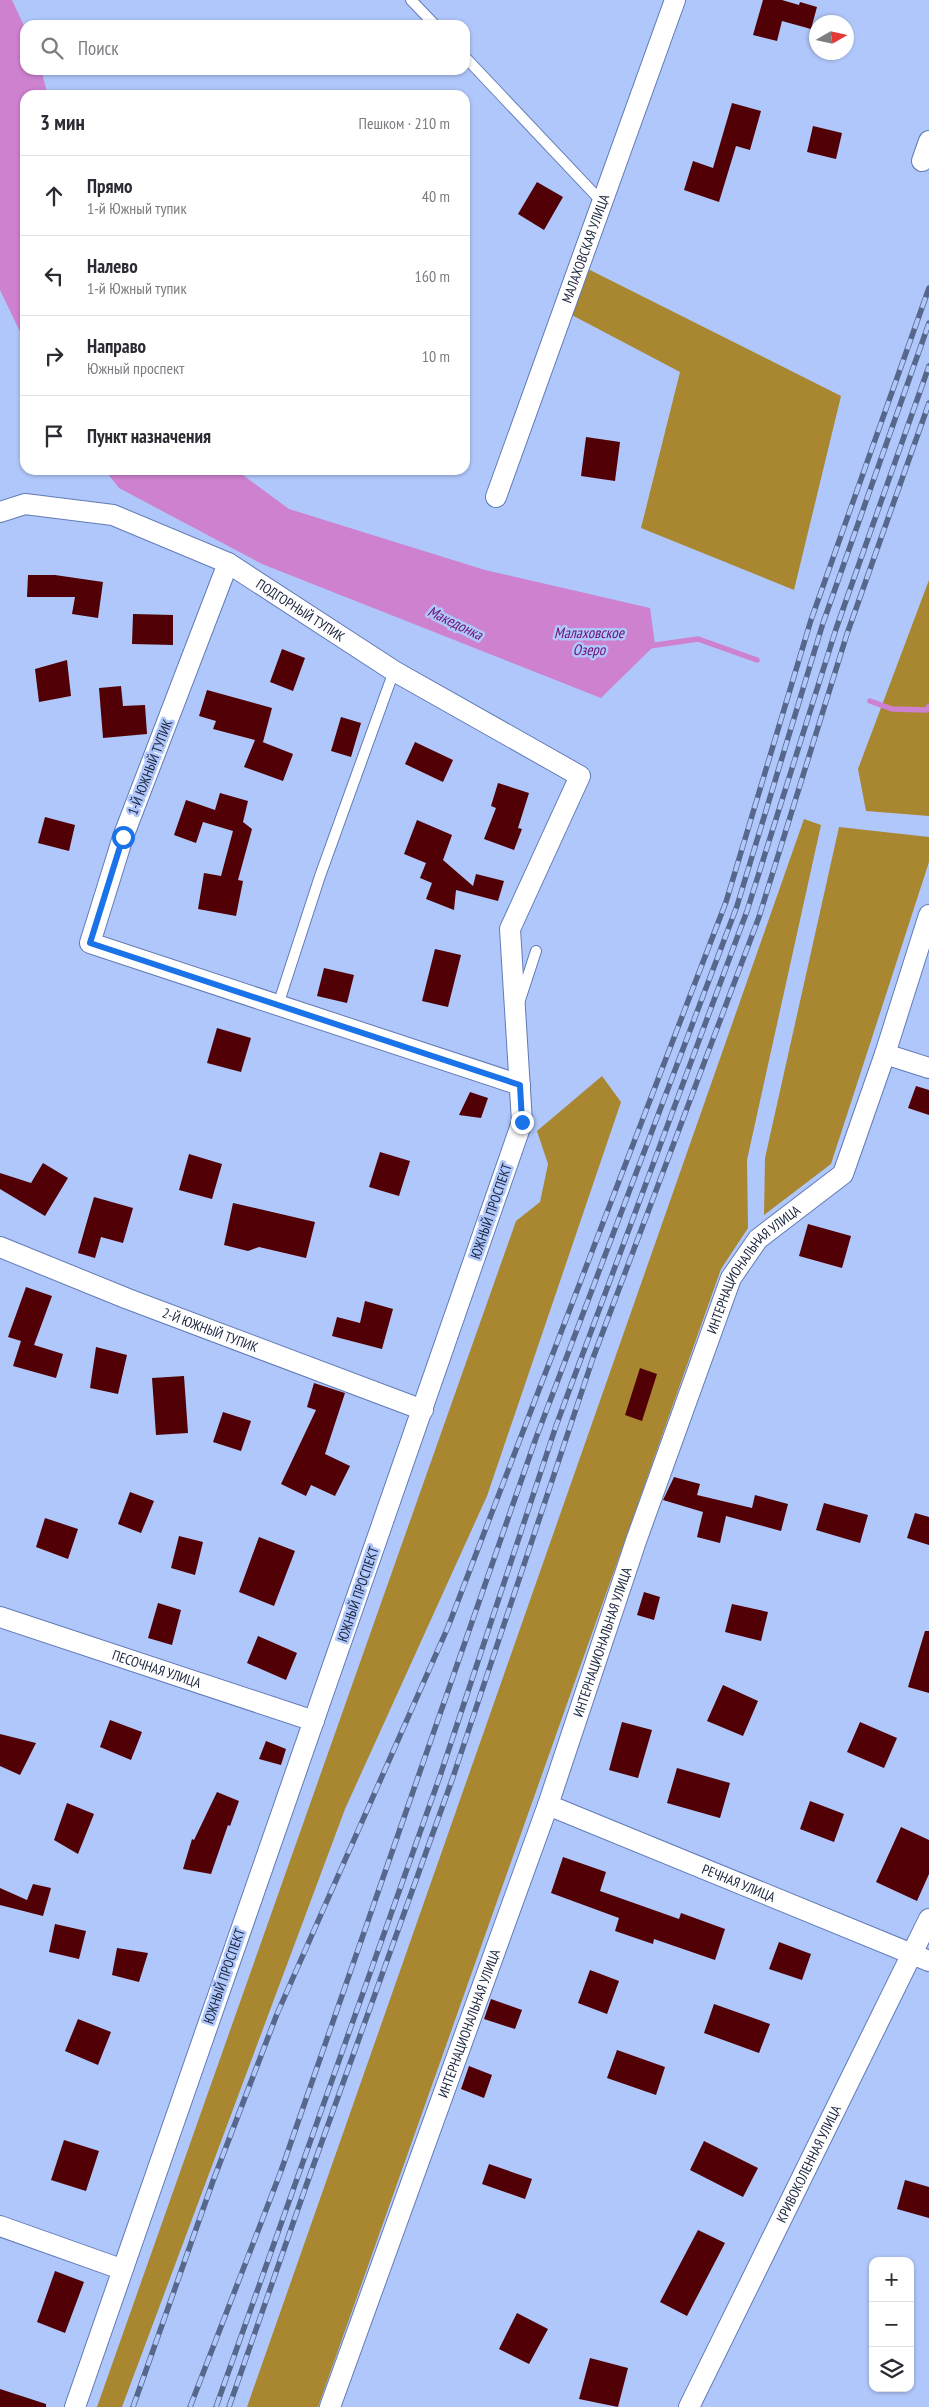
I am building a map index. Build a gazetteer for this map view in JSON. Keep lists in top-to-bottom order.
{
  "streets": {
    "street": [
      "МАЛАХОВСКАЯ УЛИЦА",
      "ПОДГОРНЫЙ ТУПИК",
      "1-Й ЮЖНЫЙ ТУПИК",
      "ЮЖНЫЙ ПРОСПЕКТ",
      "ИНТЕРНАЦИОНАЛЬНАЯ УЛИЦА",
      "2-Й ЮЖНЫЙ ТУПИК",
      "ПЕСОЧНАЯ УЛИЦА",
      "РЕЧНАЯ УЛИЦА",
      "КРИВОКОЛЕННАЯ УЛИЦА"
    ]
  },
  "crossings": [
    ["ПОДГОРНЫЙ ТУПИК", "1-Й ЮЖНЫЙ ТУПИК"],
    ["ПОДГОРНЫЙ ТУПИК", "ЮЖНЫЙ ПРОСПЕКТ"],
    ["1-Й ЮЖНЫЙ ТУПИК", "ЮЖНЫЙ ПРОСПЕКТ"],
    ["ЮЖНЫЙ ПРОСПЕКТ", "2-Й ЮЖНЫЙ ТУПИК"],
    ["ЮЖНЫЙ ПРОСПЕКТ", "ПЕСОЧНАЯ УЛИЦА"],
    ["ИНТЕРНАЦИОНАЛЬНАЯ УЛИЦА", "РЕЧНАЯ УЛИЦА"],
    ["РЕЧНАЯ УЛИЦА", "КРИВОКОЛЕННАЯ УЛИЦА"]
  ],
  "water": ["Македонка", "Малаховское Озеро"],
  "north": "right",
  "page": {
    "search": "Поиск",
    "heading": ["3 мин", "Пешком · 210 m"],
    "list": [
      ["Прямо", "1-й Южный тупик", "40 m"],
      ["Налево", "1-й Южный тупик", "160 m"],
      ["Направо", "Южный проспект", "10 m"],
      "Пункт назначения"
    ],
    "map_buttons": ["+", "−"]
  }
}
